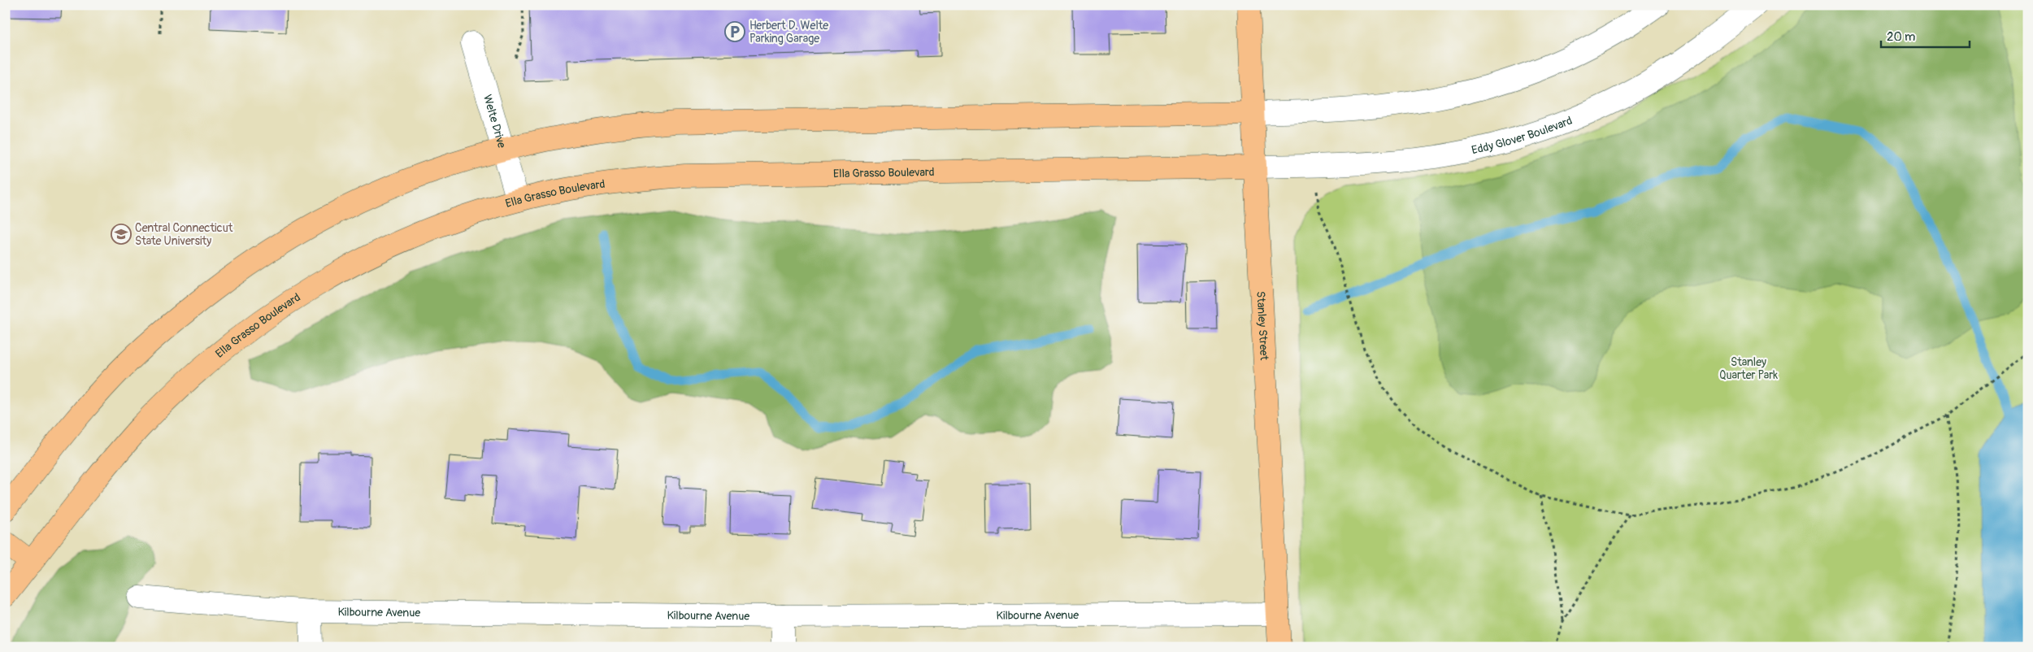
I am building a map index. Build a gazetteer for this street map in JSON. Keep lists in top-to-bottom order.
{
  "streets": {
    "main road": ["Ella Grasso Boulevard", "Stanley Street"],
    "street": ["Welte Drive", "Eddy Glover Boulevard", "Kilbourne Avenue"]
  },
  "crossings": [
    ["Welte Drive", "Ella Grasso Boulevard"],
    ["Eddy Glover Boulevard", "Ella Grasso Boulevard"],
    ["Eddy Glover Boulevard", "Stanley Street"],
    ["Ella Grasso Boulevard", "Stanley Street"],
    ["Stanley Street", "Kilbourne Avenue"]
  ],
  "parks": ["Stanley Quarter Park"],
  "places": {
    "parking": ["Herbert D. Welte Parking Garage"],
    "school or university": ["Central Connecticut State University"]
  },
  "scale_bar": "20 m"
}
